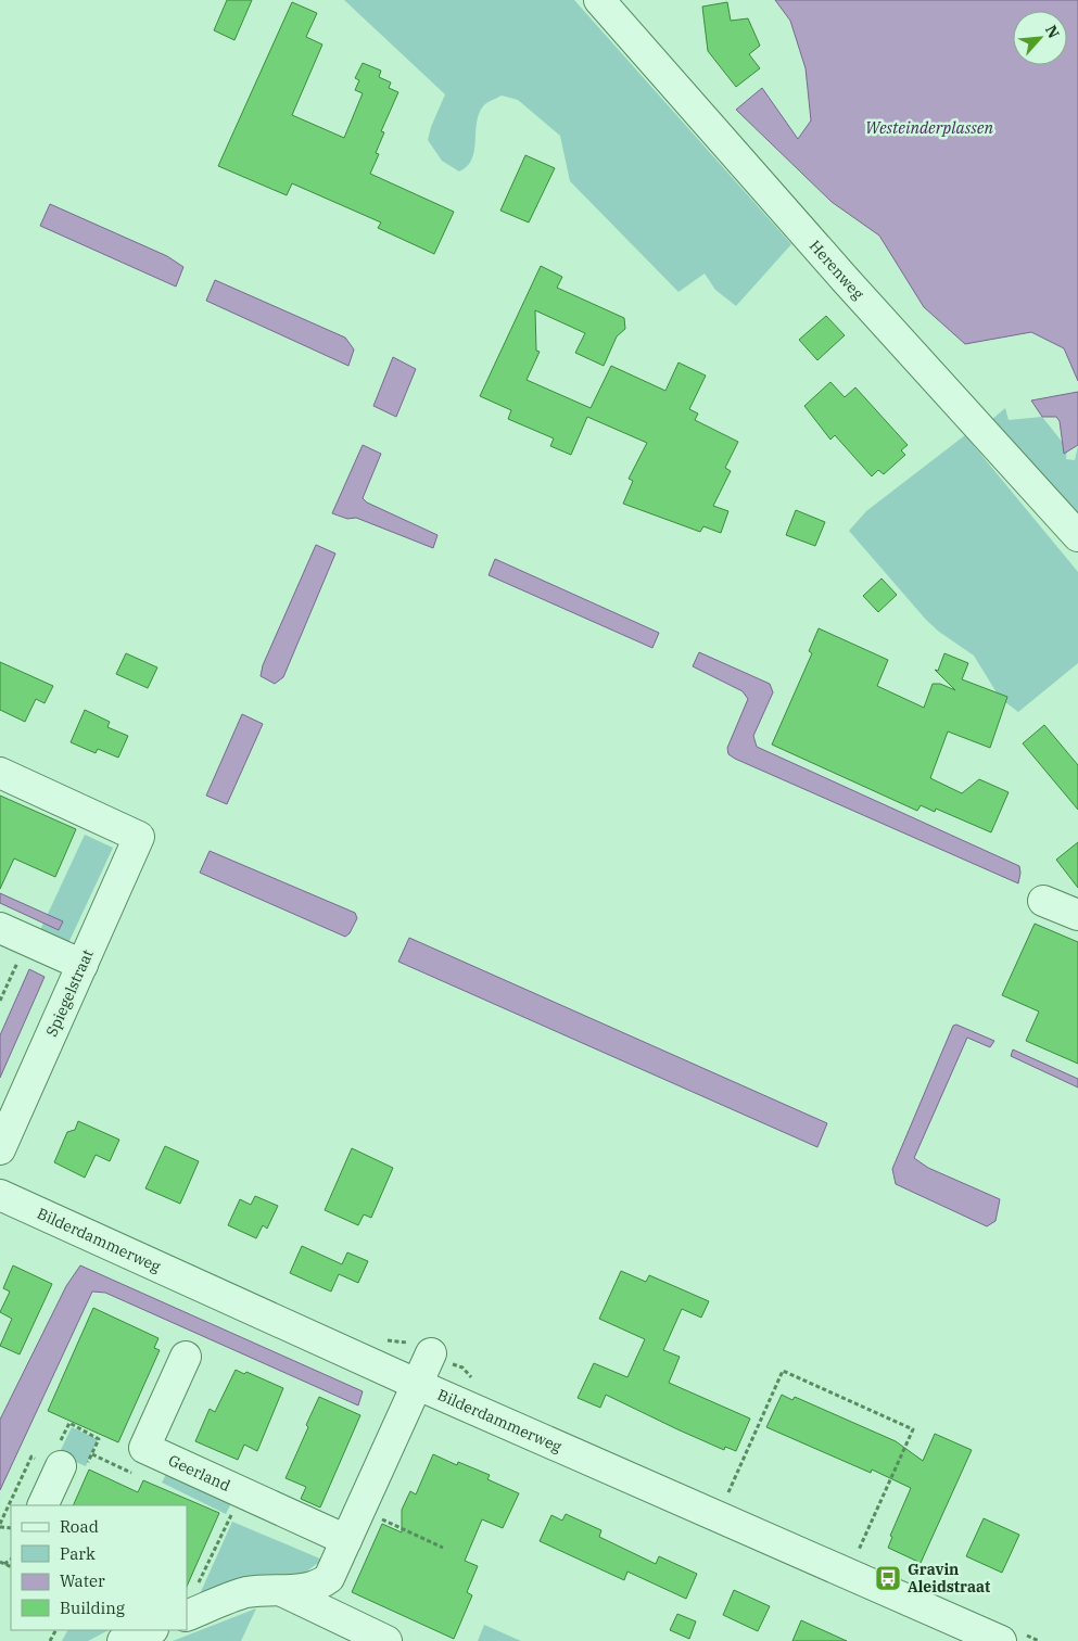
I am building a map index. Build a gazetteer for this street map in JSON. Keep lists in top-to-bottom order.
{
  "streets": {
    "street": [
      "Herenweg",
      "Spiegelstraat",
      "Bilderdammerweg",
      "Geerland"
    ]
  },
  "water": ["Westeinderplassen"],
  "places": {
    "bus stop": ["Gravin Aleidstraat"]
  },
  "legend": [
    "Road",
    "Park",
    "Water",
    "Building"
  ],
  "north": "top right"
}
